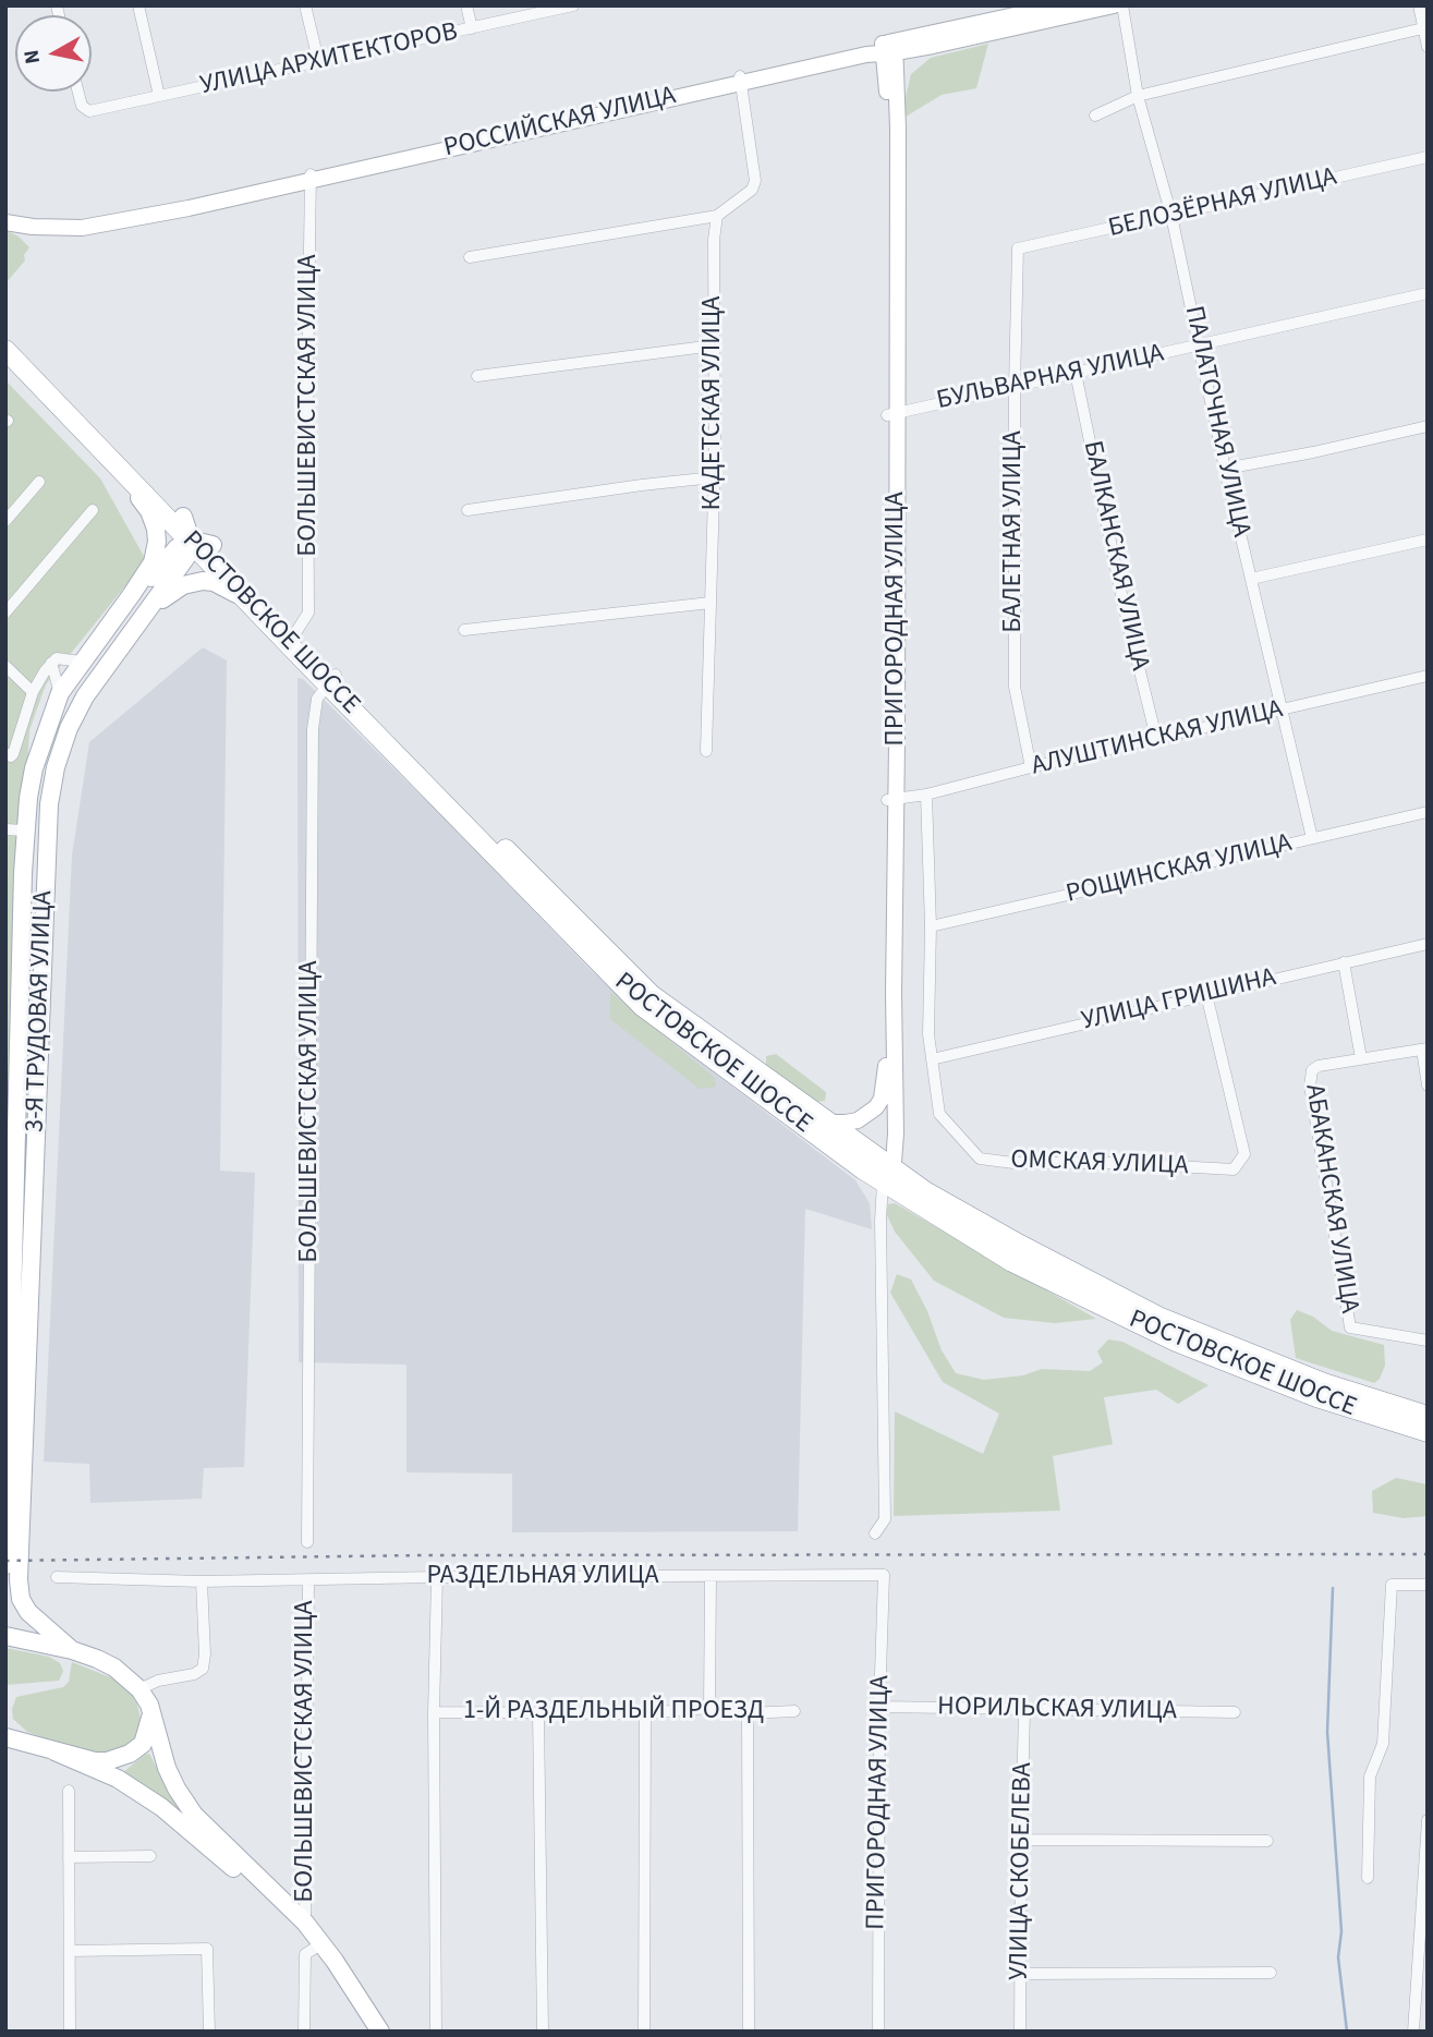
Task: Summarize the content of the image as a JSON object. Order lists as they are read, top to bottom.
{
  "streets": {
    "highway": ["РОСТОВСКОЕ ШОССЕ"],
    "main road": ["3-Я ТРУДОВАЯ УЛИЦА"],
    "street": [
      "УЛИЦА АРХИТЕКТОРОВ",
      "РОССИЙСКАЯ УЛИЦА",
      "БЕЛОЗЁРНАЯ УЛИЦА",
      "БУЛЬВАРНАЯ УЛИЦА",
      "КАДЕТСКАЯ УЛИЦА",
      "БОЛЬШЕВИСТСКАЯ УЛИЦА",
      "ПАЛАТОЧНАЯ УЛИЦА",
      "БАЛЕТНАЯ УЛИЦА",
      "БАЛКАНСКАЯ УЛИЦА",
      "ПРИГОРОДНАЯ УЛИЦА",
      "АЛУШТИНСКАЯ УЛИЦА",
      "РОЩИНСКАЯ УЛИЦА",
      "УЛИЦА ГРИШИНА",
      "ОМСКАЯ УЛИЦА",
      "АБАКАНСКАЯ УЛИЦА",
      "РАЗДЕЛЬНАЯ УЛИЦА",
      "НОРИЛЬСКАЯ УЛИЦА",
      "1-Й РАЗДЕЛЬНЫЙ ПРОЕЗД",
      "УЛИЦА СКОБЕЛЕВА"
    ]
  },
  "crossings": [
    ["РОССИЙСКАЯ УЛИЦА", "БОЛЬШЕВИСТСКАЯ УЛИЦА"],
    ["РОССИЙСКАЯ УЛИЦА", "ПРИГОРОДНАЯ УЛИЦА"],
    ["БЕЛОЗЁРНАЯ УЛИЦА", "ПАЛАТОЧНАЯ УЛИЦА"],
    ["БЕЛОЗЁРНАЯ УЛИЦА", "БАЛЕТНАЯ УЛИЦА"],
    ["БУЛЬВАРНАЯ УЛИЦА", "ПАЛАТОЧНАЯ УЛИЦА"],
    ["БУЛЬВАРНАЯ УЛИЦА", "БАЛЕТНАЯ УЛИЦА"],
    ["БУЛЬВАРНАЯ УЛИЦА", "БАЛКАНСКАЯ УЛИЦА"],
    ["БУЛЬВАРНАЯ УЛИЦА", "ПРИГОРОДНАЯ УЛИЦА"],
    ["БОЛЬШЕВИСТСКАЯ УЛИЦА", "РОСТОВСКОЕ ШОССЕ"],
    ["БОЛЬШЕВИСТСКАЯ УЛИЦА", "РАЗДЕЛЬНАЯ УЛИЦА"],
    ["ПАЛАТОЧНАЯ УЛИЦА", "АЛУШТИНСКАЯ УЛИЦА"],
    ["ПАЛАТОЧНАЯ УЛИЦА", "РОЩИНСКАЯ УЛИЦА"],
    ["БАЛЕТНАЯ УЛИЦА", "АЛУШТИНСКАЯ УЛИЦА"],
    ["БАЛКАНСКАЯ УЛИЦА", "АЛУШТИНСКАЯ УЛИЦА"],
    ["ПРИГОРОДНАЯ УЛИЦА", "РОСТОВСКОЕ ШОССЕ"],
    ["ПРИГОРОДНАЯ УЛИЦА", "АЛУШТИНСКАЯ УЛИЦА"],
    ["ПРИГОРОДНАЯ УЛИЦА", "РАЗДЕЛЬНАЯ УЛИЦА"],
    ["ПРИГОРОДНАЯ УЛИЦА", "НОРИЛЬСКАЯ УЛИЦА"],
    ["РОСТОВСКОЕ ШОССЕ", "3-Я ТРУДОВАЯ УЛИЦА"],
    ["УЛИЦА ГРИШИНА", "ОМСКАЯ УЛИЦА"],
    ["НОРИЛЬСКАЯ УЛИЦА", "УЛИЦА СКОБЕЛЕВА"]
  ],
  "north": "left"
}
